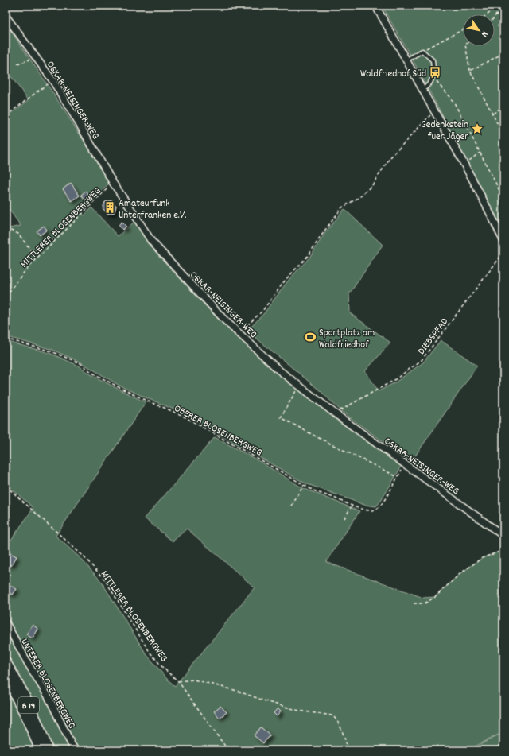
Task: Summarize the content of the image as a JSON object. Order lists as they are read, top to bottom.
{
  "streets": {
    "main road": ["B 19"],
    "street": ["OSKAR-NEISINGER-WEG", "UNTERER BLOSENBERGWEG"],
    "path": ["MITTLERER BLOSENBERGWEG", "DIEBSPFAD", "OBERER BLOSENBERGWEG"]
  },
  "crossings": [
    ["OSKAR-NEISINGER-WEG", "MITTLERER BLOSENBERGWEG"],
    ["OSKAR-NEISINGER-WEG", "DIEBSPFAD"],
    ["OSKAR-NEISINGER-WEG", "OBERER BLOSENBERGWEG"]
  ],
  "places": {
    "bus stop": ["Waldfriedhof Süd"],
    "place": ["Gedenkstein fuer Jäger"],
    "building": ["Amateurfunk Unterfranken e.V."],
    "sports": ["Sportplatz am Waldfriedhof"]
  },
  "north": "bottom right"
}
